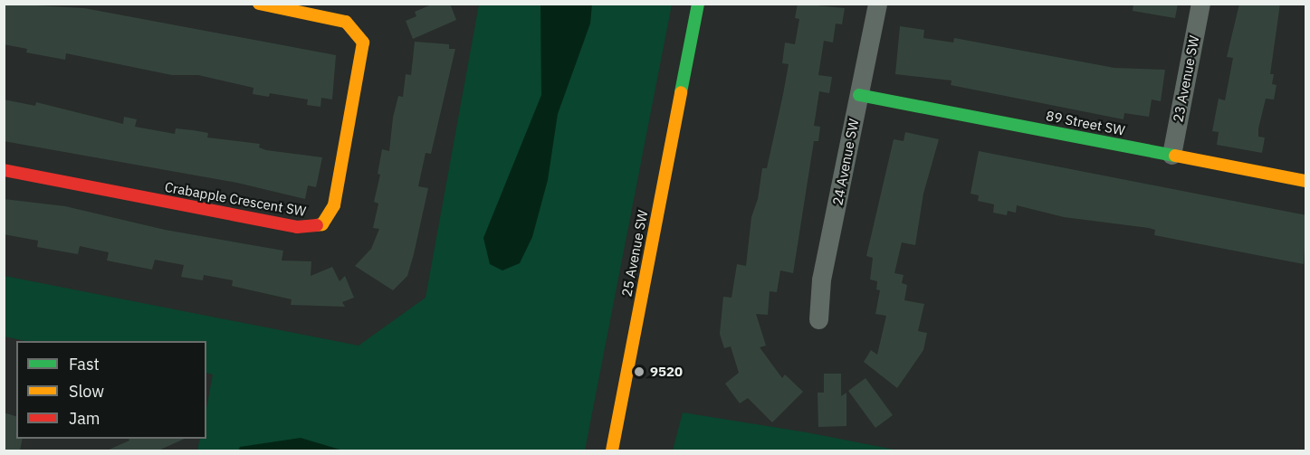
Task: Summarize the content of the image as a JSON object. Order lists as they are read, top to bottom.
{
  "streets": {
    "street": [
      "23 Avenue SW",
      "89 Street SW",
      "24 Avenue SW",
      "Crabapple Crescent SW",
      "25 Avenue SW"
    ]
  },
  "crossings": [
    ["23 Avenue SW", "89 Street SW"],
    ["89 Street SW", "24 Avenue SW"]
  ],
  "places": ["9520"],
  "legend": ["Fast", "Slow", "Jam"]
}
